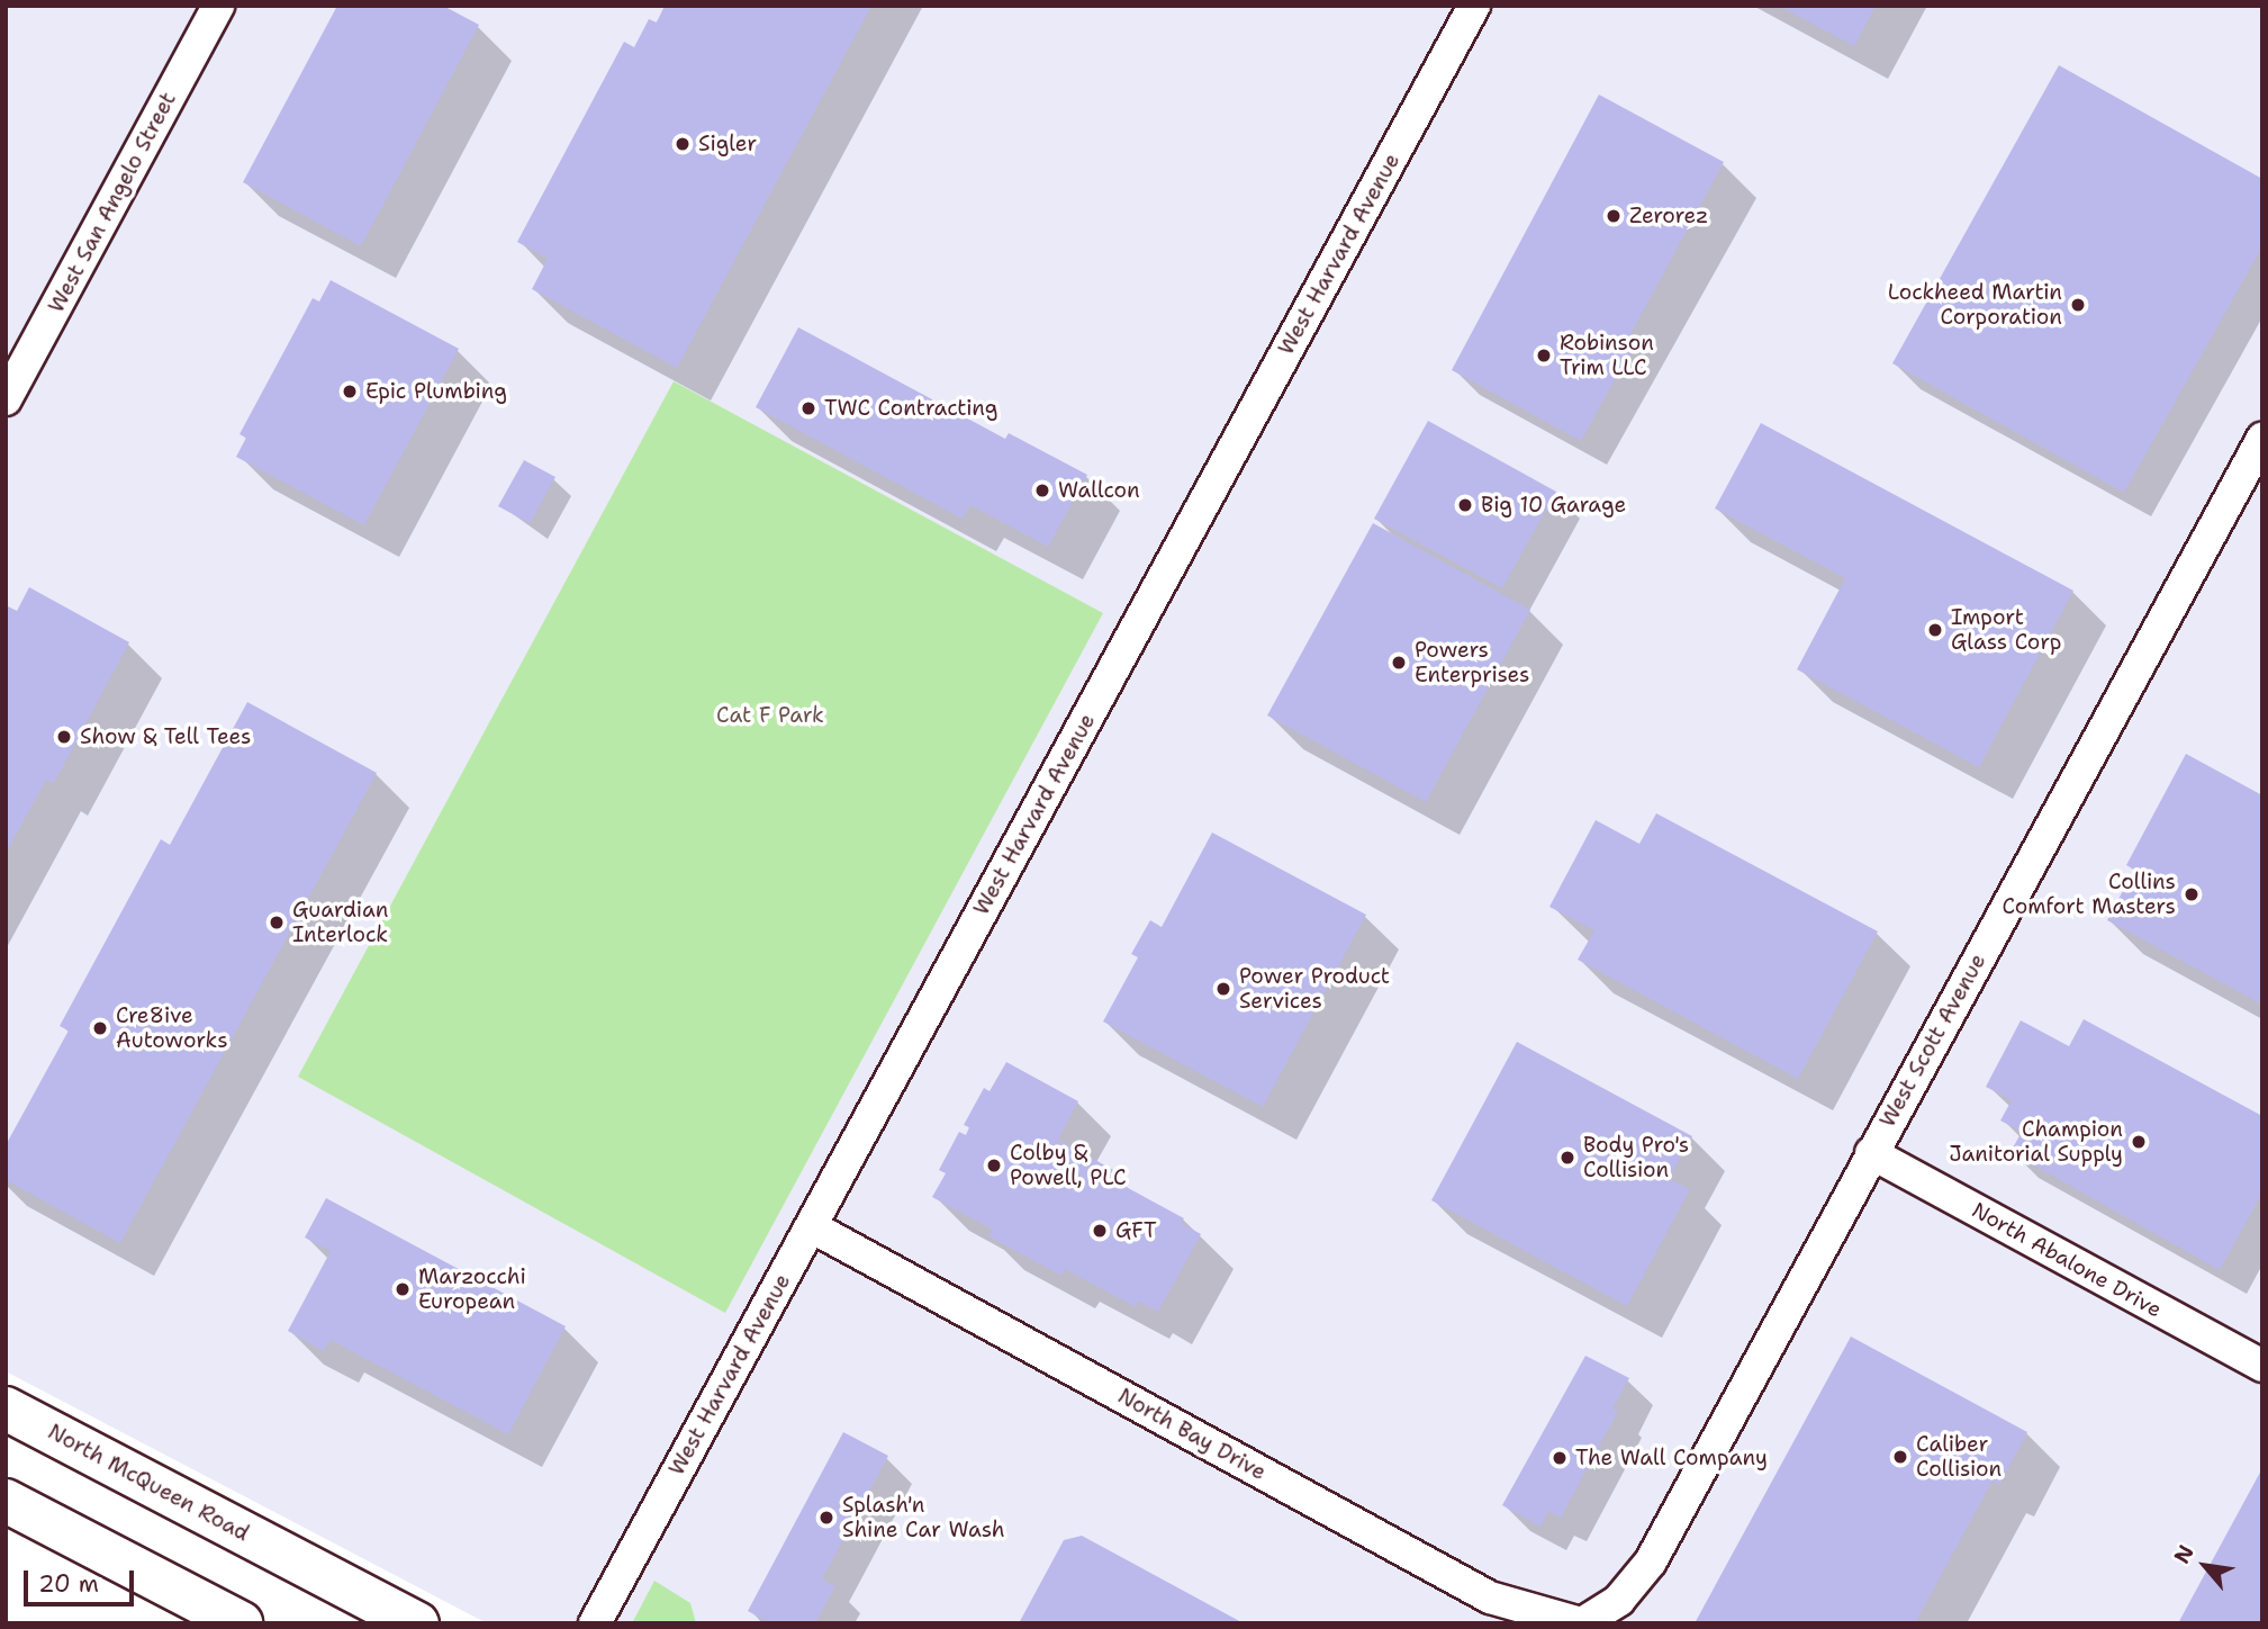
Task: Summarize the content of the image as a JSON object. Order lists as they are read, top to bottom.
{
  "streets": {
    "main road": ["North McQueen Road"],
    "street": [
      "West San Angelo Street",
      "West Harvard Avenue",
      "West Scott Avenue",
      "North Abalone Drive",
      "North Bay Drive"
    ]
  },
  "crossings": [
    ["West Harvard Avenue", "North Bay Drive"],
    ["West Scott Avenue", "North Abalone Drive"],
    ["West Scott Avenue", "North Bay Drive"]
  ],
  "parks": ["Cat F Park"],
  "places": [
    "Sigler",
    "Zerorez",
    "Lockheed Martin Corporation",
    "Robinson Trim LLC",
    "Epic Plumbing",
    "TWC Contracting",
    "Wallcon",
    "Big 10 Garage",
    "Import Glass Corp",
    "Powers Enterprises",
    "Show & Tell Tees",
    "Collins Comfort Masters",
    "Guardian Interlock",
    "Power Product Services",
    "Cre8ive Autoworks",
    "Champion Janitorial Supply",
    "Body Pro's Collision",
    "Colby & Powell, PLC",
    "GFT",
    "Marzocchi European",
    "Caliber Collision",
    "The Wall Company",
    "Splash'n Shine Car Wash"
  ],
  "scale_bar": "20 m",
  "north": "top left"
}
